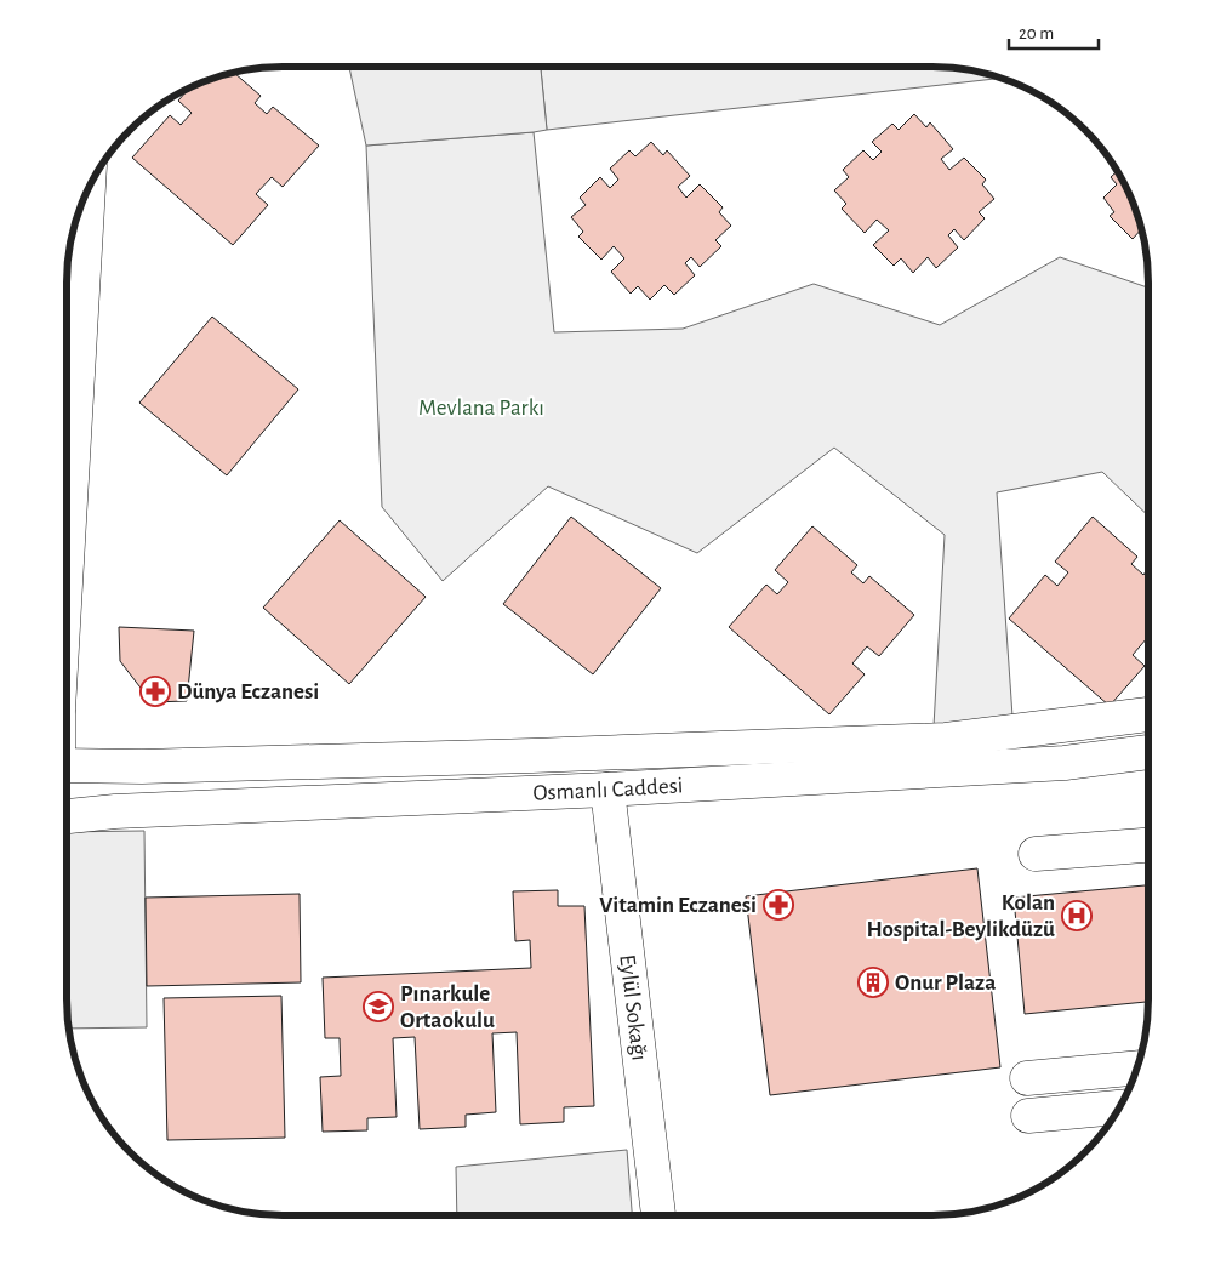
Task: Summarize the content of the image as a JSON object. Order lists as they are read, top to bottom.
{
  "streets": {
    "main road": ["Osmanlı Caddesi", "Eylül Sokağı"]
  },
  "crossings": [
    ["Osmanlı Caddesi", "Eylül Sokağı"]
  ],
  "parks": ["Mevlana Parkı"],
  "places": {
    "pharmacy": ["Dünya Eczanesi", "Vitamin Eczanesi"],
    "hospital": ["Kolan Hospital-Beylikdüzü"],
    "building": ["Onur Plaza"],
    "school or university": ["Pınarkule Ortaokulu"]
  },
  "scale_bar": "20 m"
}
